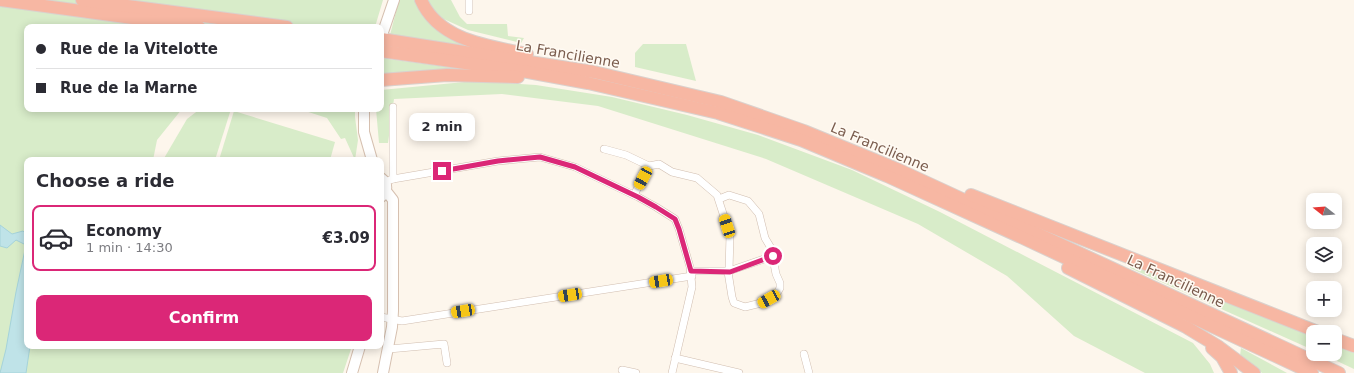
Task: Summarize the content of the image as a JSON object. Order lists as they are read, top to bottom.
{
  "streets": {
    "highway": ["La Francilienne"]
  },
  "north": "left",
  "page": {
    "banner": ["Rue de la Vitelotte", "Rue de la Marne"],
    "bubble": "2 min",
    "heading": "Choose a ride",
    "map_buttons": ["+", "−"],
    "list": [
      {
        "name": "Economy",
        "note": "1 min · 14:30",
        "value": "€3.09"
      }
    ],
    "buttons": "Confirm"
  }
}
